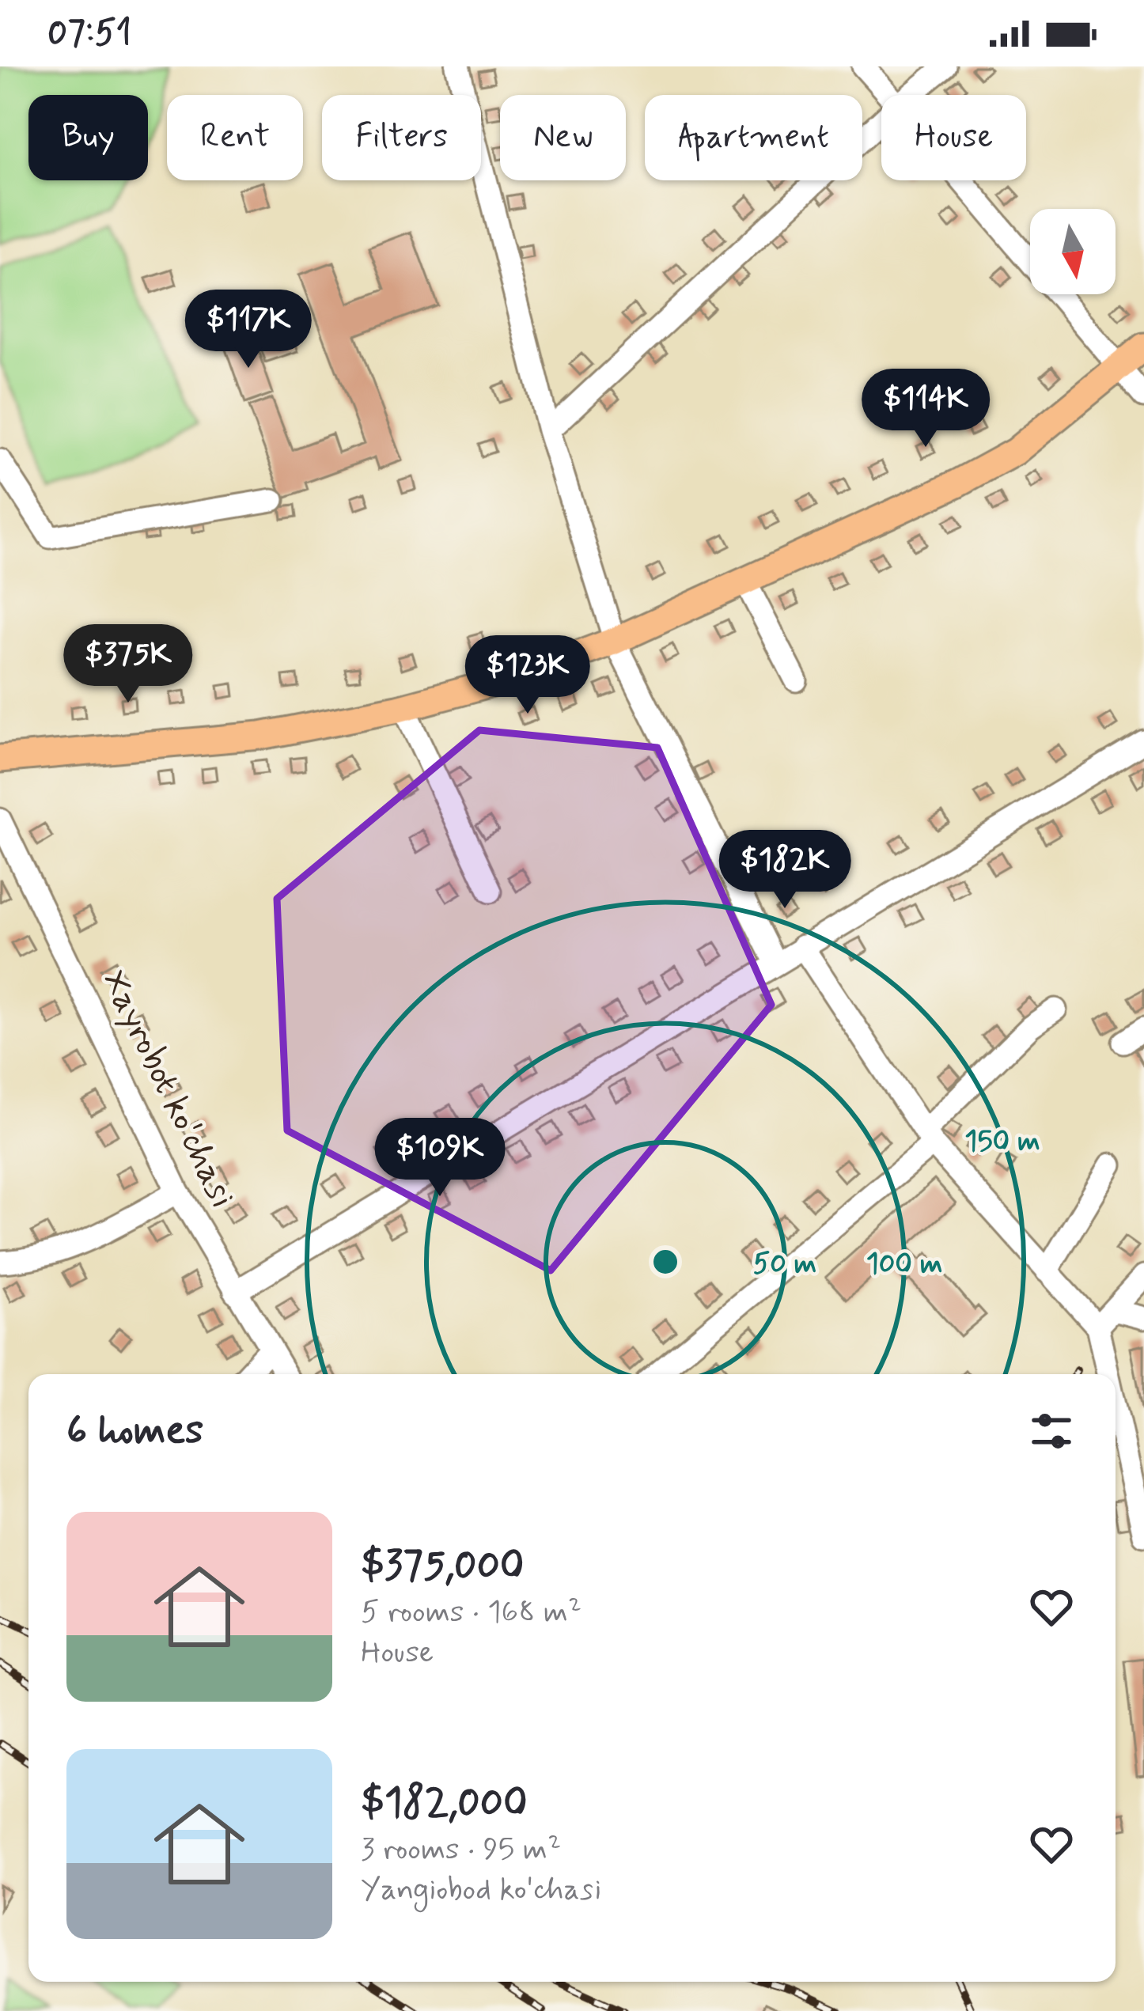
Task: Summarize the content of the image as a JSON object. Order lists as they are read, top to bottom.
{
  "streets": {
    "street": ["Xayrobot ko'chasi"]
  },
  "north": "bottom",
  "page": {
    "status": "07:51",
    "chip": [
      "Buy",
      "Rent",
      "Filters",
      "New",
      "Apartment",
      "House"
    ],
    "price": [
      "$117K",
      "$114K",
      "$375K",
      "$123K",
      "$182K",
      "$109K"
    ],
    "heading": "6 homes",
    "list": [
      {
        "name": "$375,000",
        "note": "5 rooms · 168 m² · House"
      },
      {
        "name": "$182,000",
        "note": "3 rooms · 95 m² · Yangiobod ko'chasi"
      }
    ]
  },
  "rings": ["150 m", "50 m", "100 m"]
}
